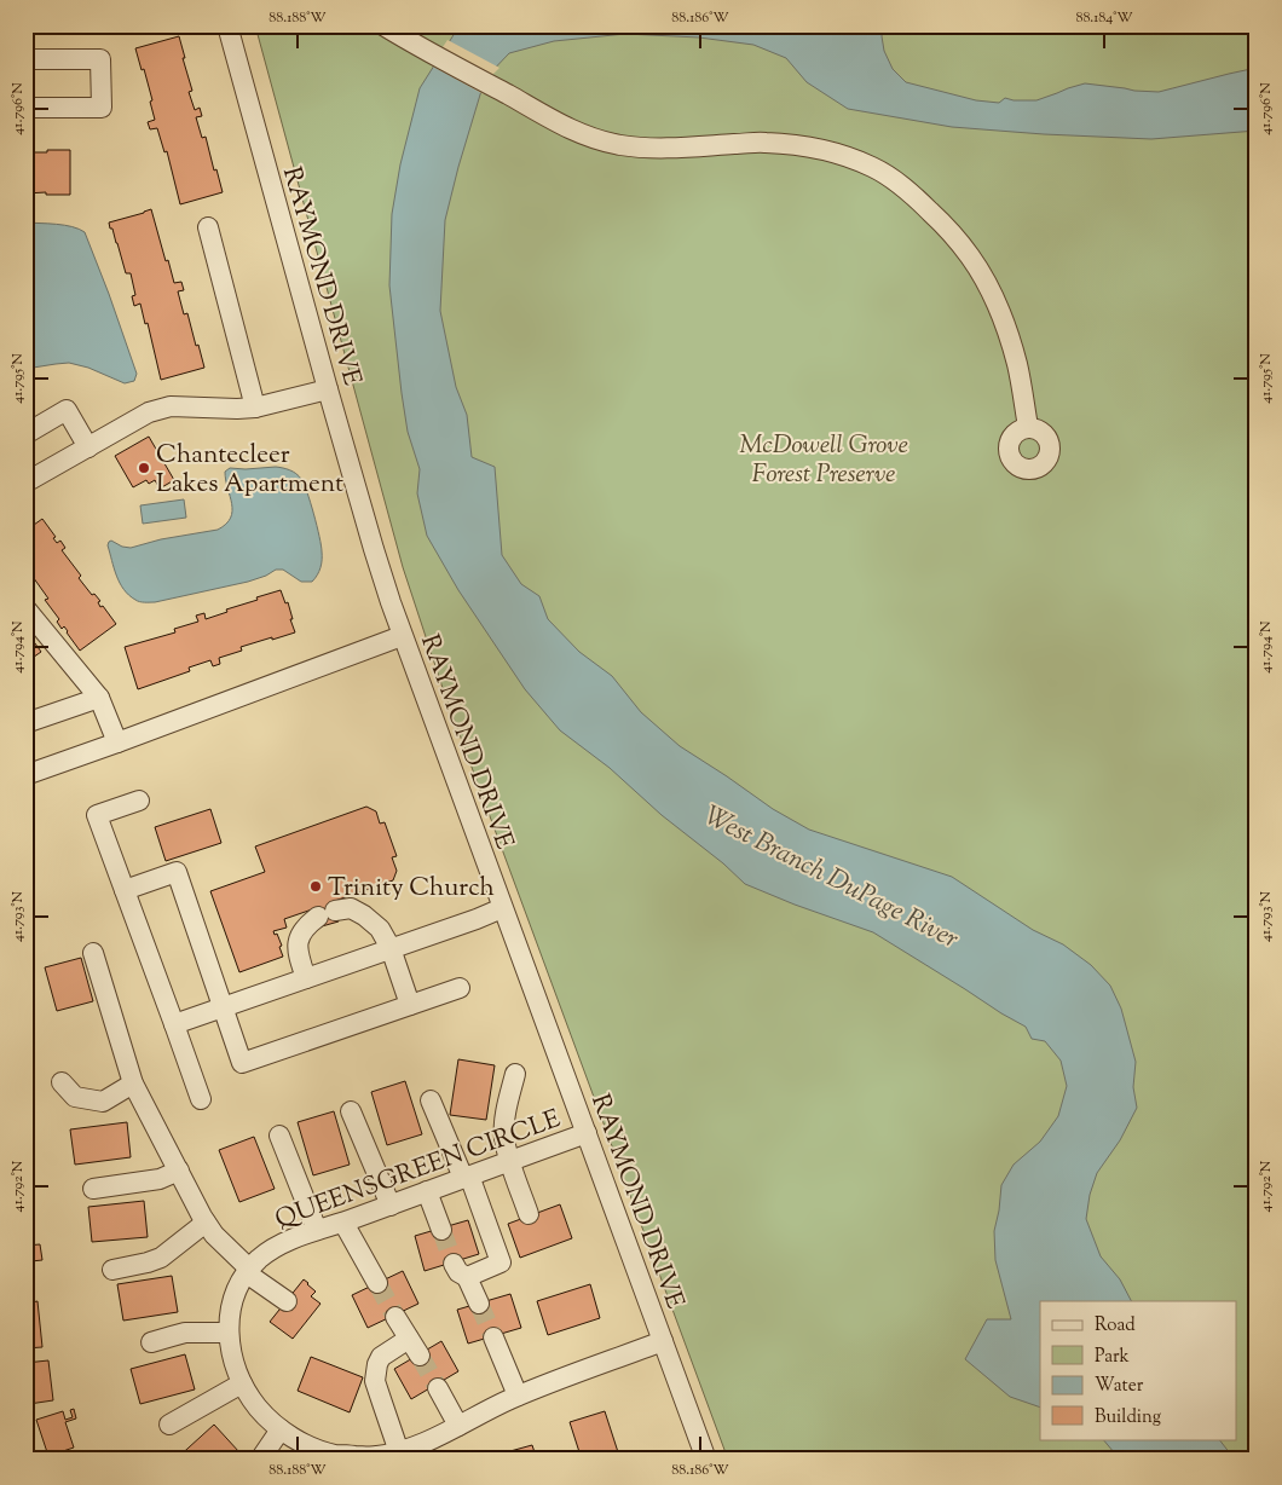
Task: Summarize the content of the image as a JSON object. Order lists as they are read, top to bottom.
{
  "streets": {
    "street": ["RAYMOND DRIVE", "QUEENSGREEN CIRCLE"]
  },
  "crossings": [
    ["RAYMOND DRIVE", "QUEENSGREEN CIRCLE"]
  ],
  "water": ["West Branch DuPage River"],
  "parks": ["McDowell Grove Forest Preserve"],
  "places": ["Chantecleer Lakes Apartment", "Trinity Church"],
  "legend": [
    "Road",
    "Park",
    "Water",
    "Building"
  ],
  "coordinates": [
    "88.188°W",
    "88.186°W",
    "88.184°W",
    "41.796°N",
    "41.795°N",
    "41.794°N",
    "41.793°N",
    "41.792°N"
  ]
}
